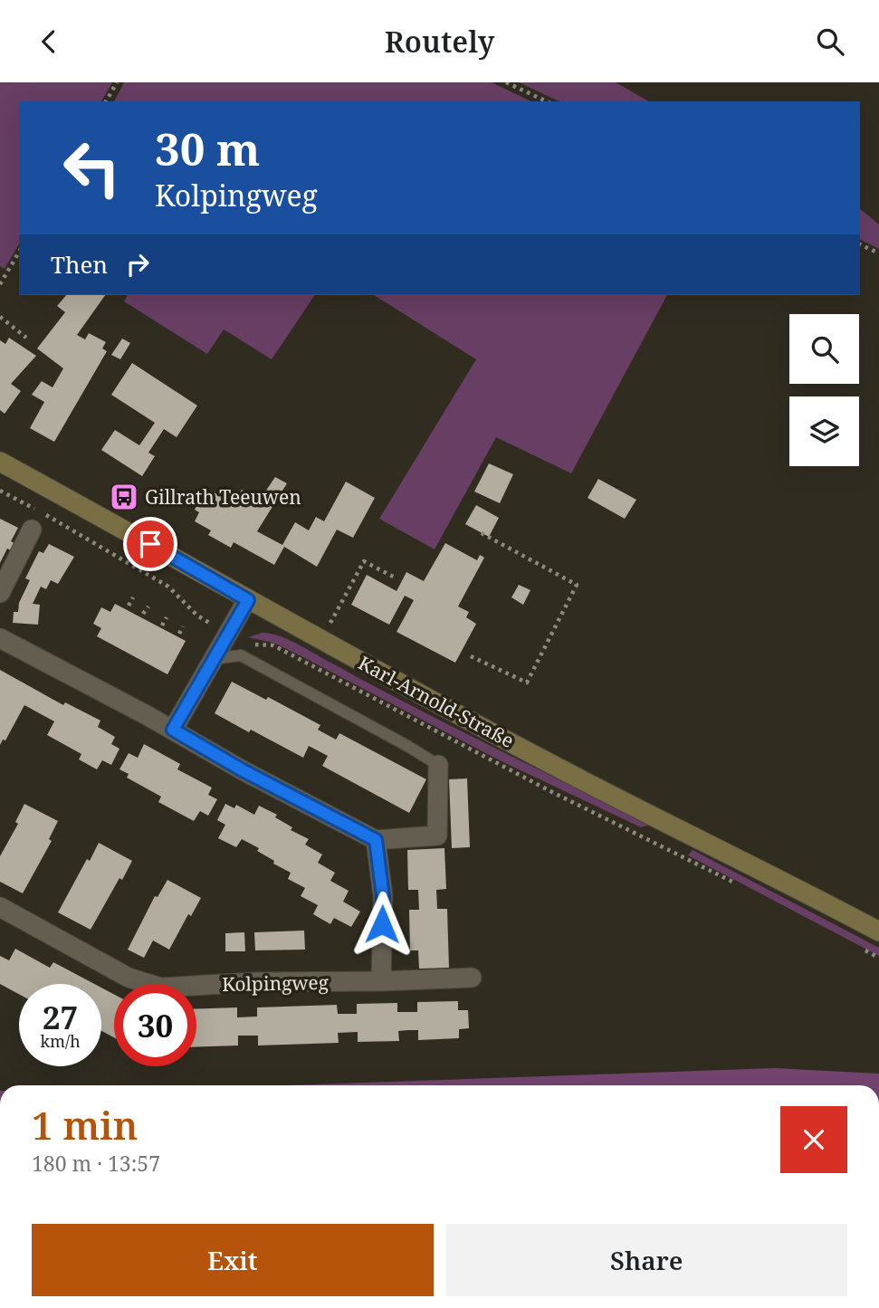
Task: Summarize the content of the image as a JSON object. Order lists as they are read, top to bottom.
{
  "streets": {
    "main road": ["Karl-Arnold-Straße"],
    "street": ["Kolpingweg"]
  },
  "places": {
    "bus stop": ["Gillrath Teeuwen"]
  },
  "page": {
    "header": "Routely",
    "turn": ["30 m", "Kolpingweg"],
    "then": "Then",
    "speed": "27 km/h",
    "limit": "30",
    "heading": ["1 min", "180 m · 13:57"],
    "buttons": ["Exit", "Share"]
  }
}
